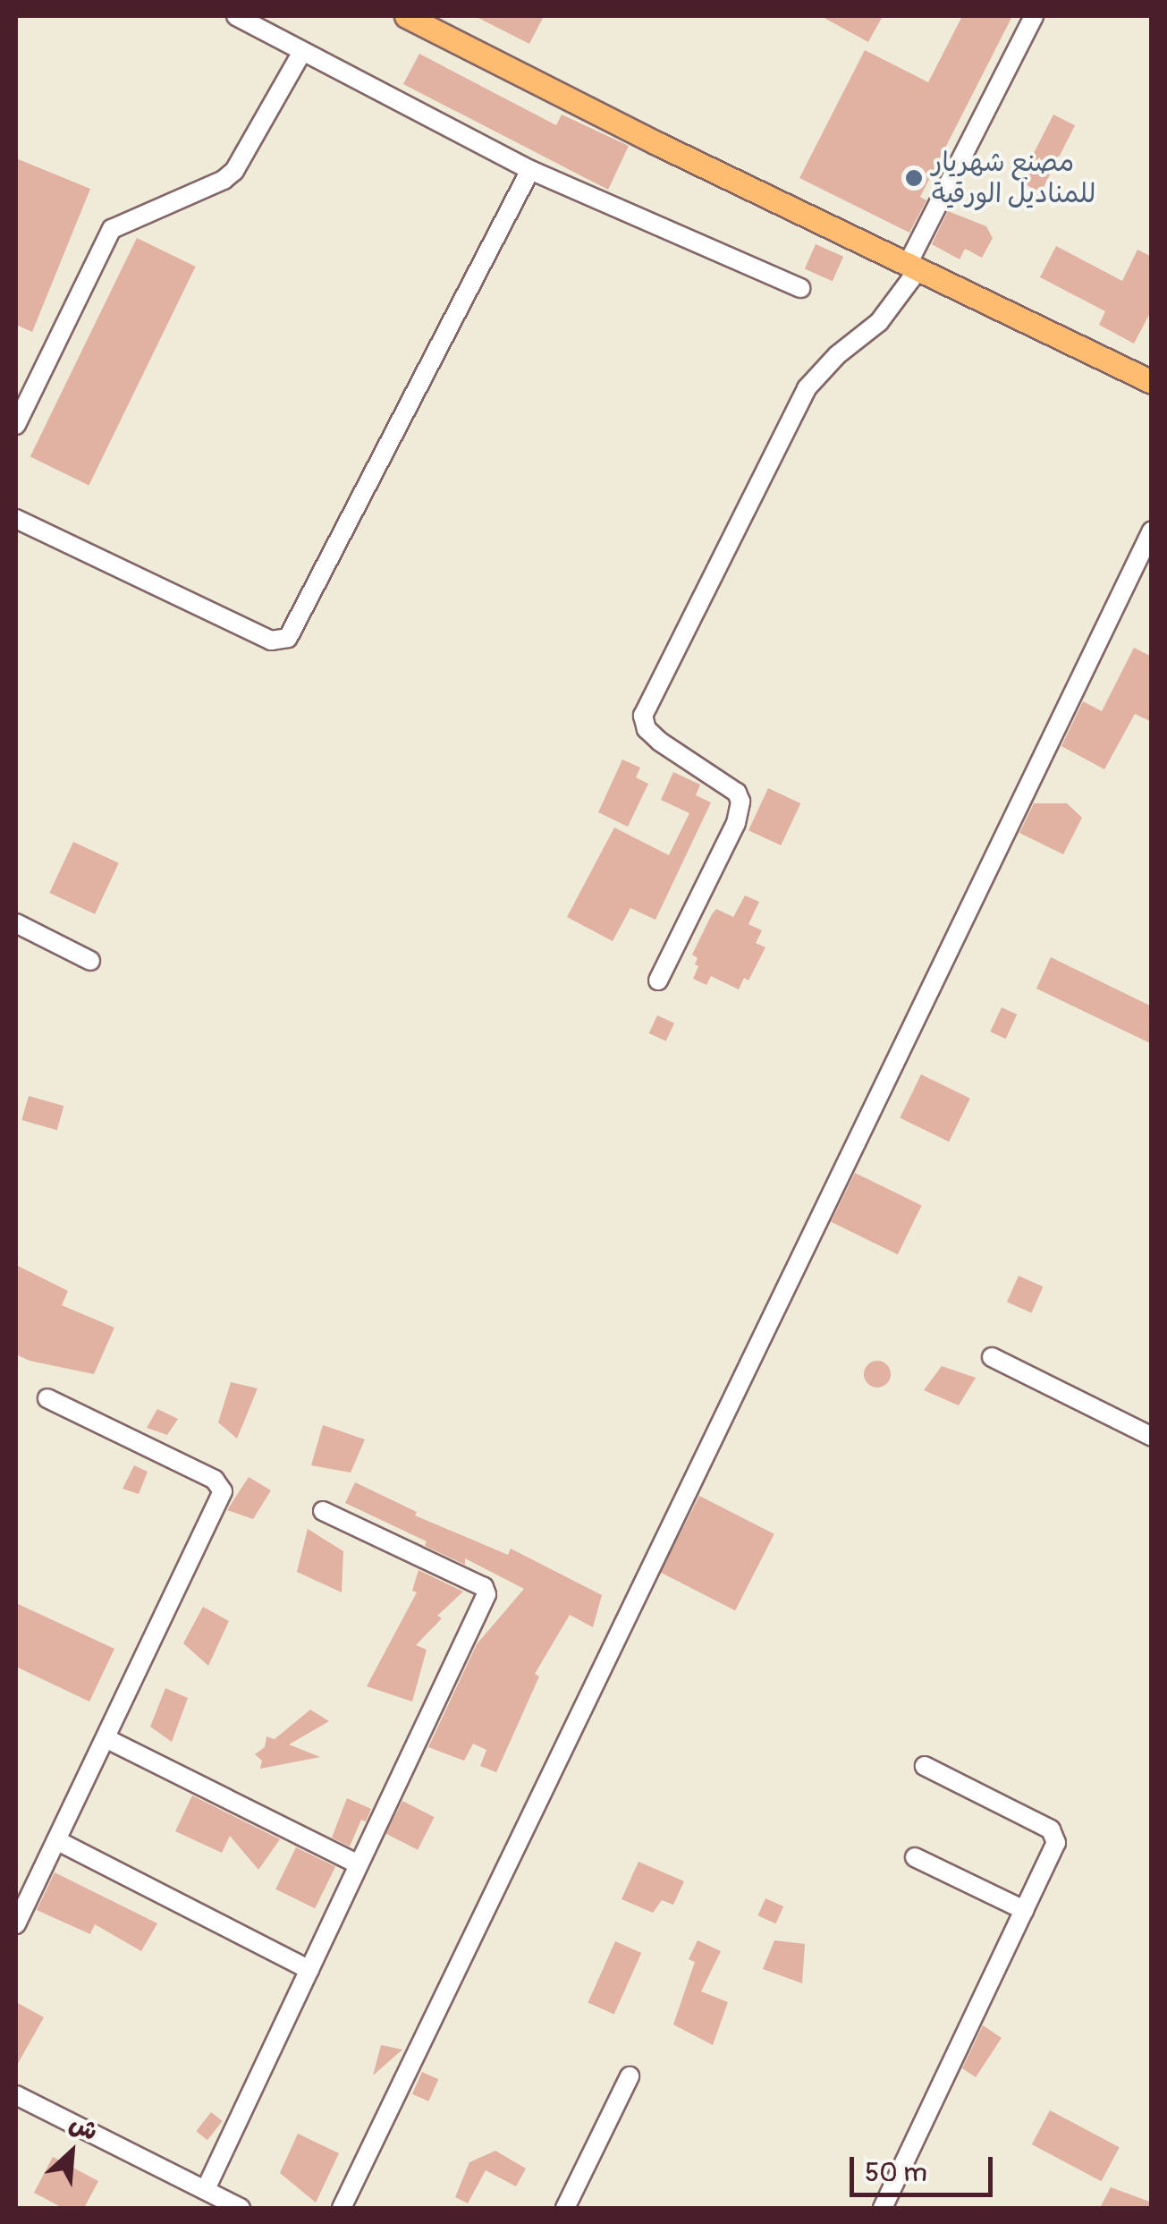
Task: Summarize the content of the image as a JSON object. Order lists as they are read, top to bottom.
{
  "places": ["مصنع شهريار للمناديل الورقية"],
  "scale_bar": "50 m",
  "north": "top right"
}
